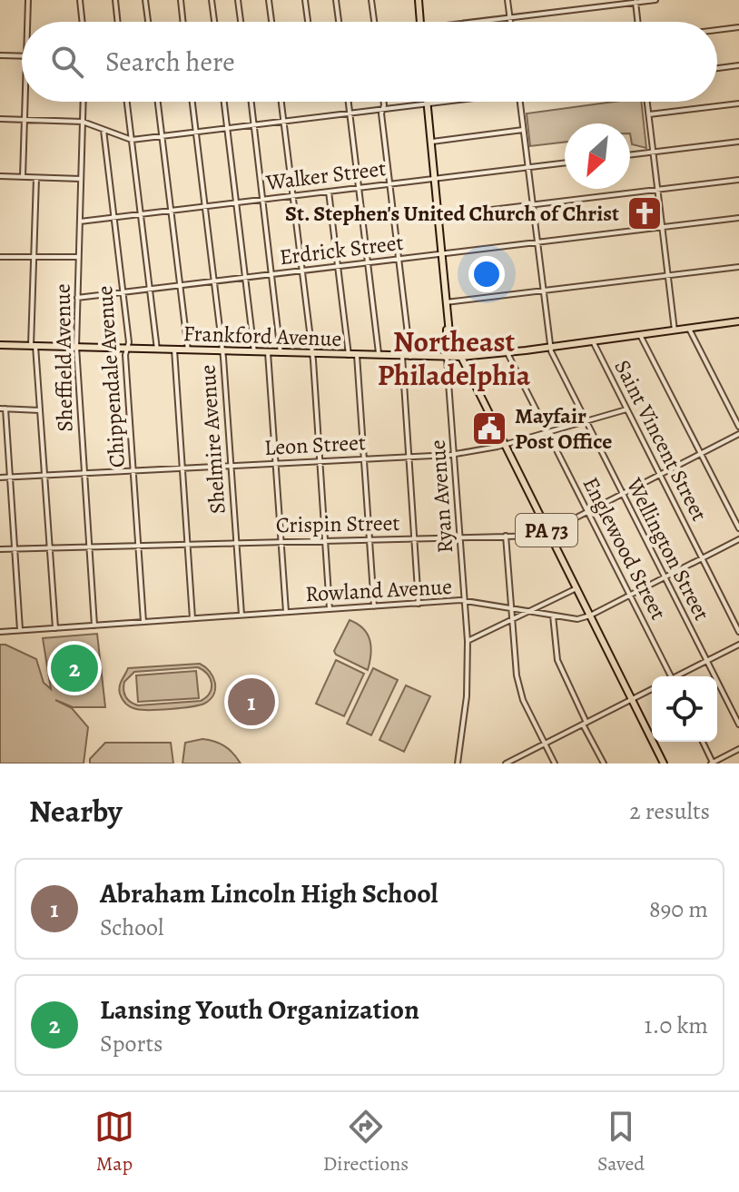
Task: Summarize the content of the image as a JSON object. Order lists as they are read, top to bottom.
{
  "streets": {
    "main road": ["Frankford Avenue", "PA 73"],
    "street": [
      "Walker Street",
      "Erdrick Street",
      "Sheffield Avenue",
      "Chippendale Avenue",
      "Shelmire Avenue",
      "Saint Vincent Street",
      "Leon Street",
      "Ryan Avenue",
      "Crispin Street",
      "Englewood Street",
      "Wellington Street",
      "Rowland Avenue"
    ]
  },
  "crossings": [
    ["Walker Street", "Sheffield Avenue"],
    ["Walker Street", "Chippendale Avenue"],
    ["Walker Street", "Shelmire Avenue"],
    ["Walker Street", "PA 73"],
    ["Walker Street", "Wellington Street"],
    ["Erdrick Street", "Sheffield Avenue"],
    ["Erdrick Street", "Chippendale Avenue"],
    ["Erdrick Street", "Shelmire Avenue"],
    ["Erdrick Street", "PA 73"],
    ["Erdrick Street", "Wellington Street"],
    ["Frankford Avenue", "Sheffield Avenue"],
    ["Frankford Avenue", "Chippendale Avenue"],
    ["Frankford Avenue", "Shelmire Avenue"],
    ["Frankford Avenue", "Saint Vincent Street"],
    ["Frankford Avenue", "Ryan Avenue"],
    ["Frankford Avenue", "PA 73"],
    ["Frankford Avenue", "Englewood Street"],
    ["Frankford Avenue", "Wellington Street"],
    ["Sheffield Avenue", "Leon Street"],
    ["Sheffield Avenue", "Crispin Street"],
    ["Sheffield Avenue", "Rowland Avenue"],
    ["Chippendale Avenue", "Leon Street"],
    ["Chippendale Avenue", "Crispin Street"],
    ["Chippendale Avenue", "Rowland Avenue"],
    ["Shelmire Avenue", "Leon Street"],
    ["Shelmire Avenue", "Crispin Street"],
    ["Shelmire Avenue", "Rowland Avenue"],
    ["Saint Vincent Street", "Leon Street"],
    ["Saint Vincent Street", "Crispin Street"],
    ["Saint Vincent Street", "Rowland Avenue"],
    ["Leon Street", "Ryan Avenue"],
    ["Leon Street", "PA 73"],
    ["Leon Street", "Englewood Street"],
    ["Leon Street", "Wellington Street"],
    ["Ryan Avenue", "Crispin Street"],
    ["Ryan Avenue", "Rowland Avenue"],
    ["Crispin Street", "PA 73"],
    ["Crispin Street", "Englewood Street"],
    ["Crispin Street", "Wellington Street"],
    ["PA 73", "Rowland Avenue"],
    ["Englewood Street", "Rowland Avenue"],
    ["Wellington Street", "Rowland Avenue"]
  ],
  "districts": ["Northeast Philadelphia"],
  "places": {
    "church": ["St. Stephen's United Church of Christ"],
    "public building": ["Mayfair Post Office"]
  },
  "north": "bottom left",
  "page": {
    "search": "Search here",
    "pins": ["2", "1"],
    "heading": ["Nearby", "2 results"],
    "list": [
      {
        "mark": "1",
        "name": "Abraham Lincoln High School",
        "note": "School",
        "value": "890 m"
      },
      {
        "mark": "2",
        "name": "Lansing Youth Organization",
        "note": "Sports",
        "value": "1.0 km"
      }
    ],
    "nav": ["Map", "Directions", "Saved"]
  }
}
